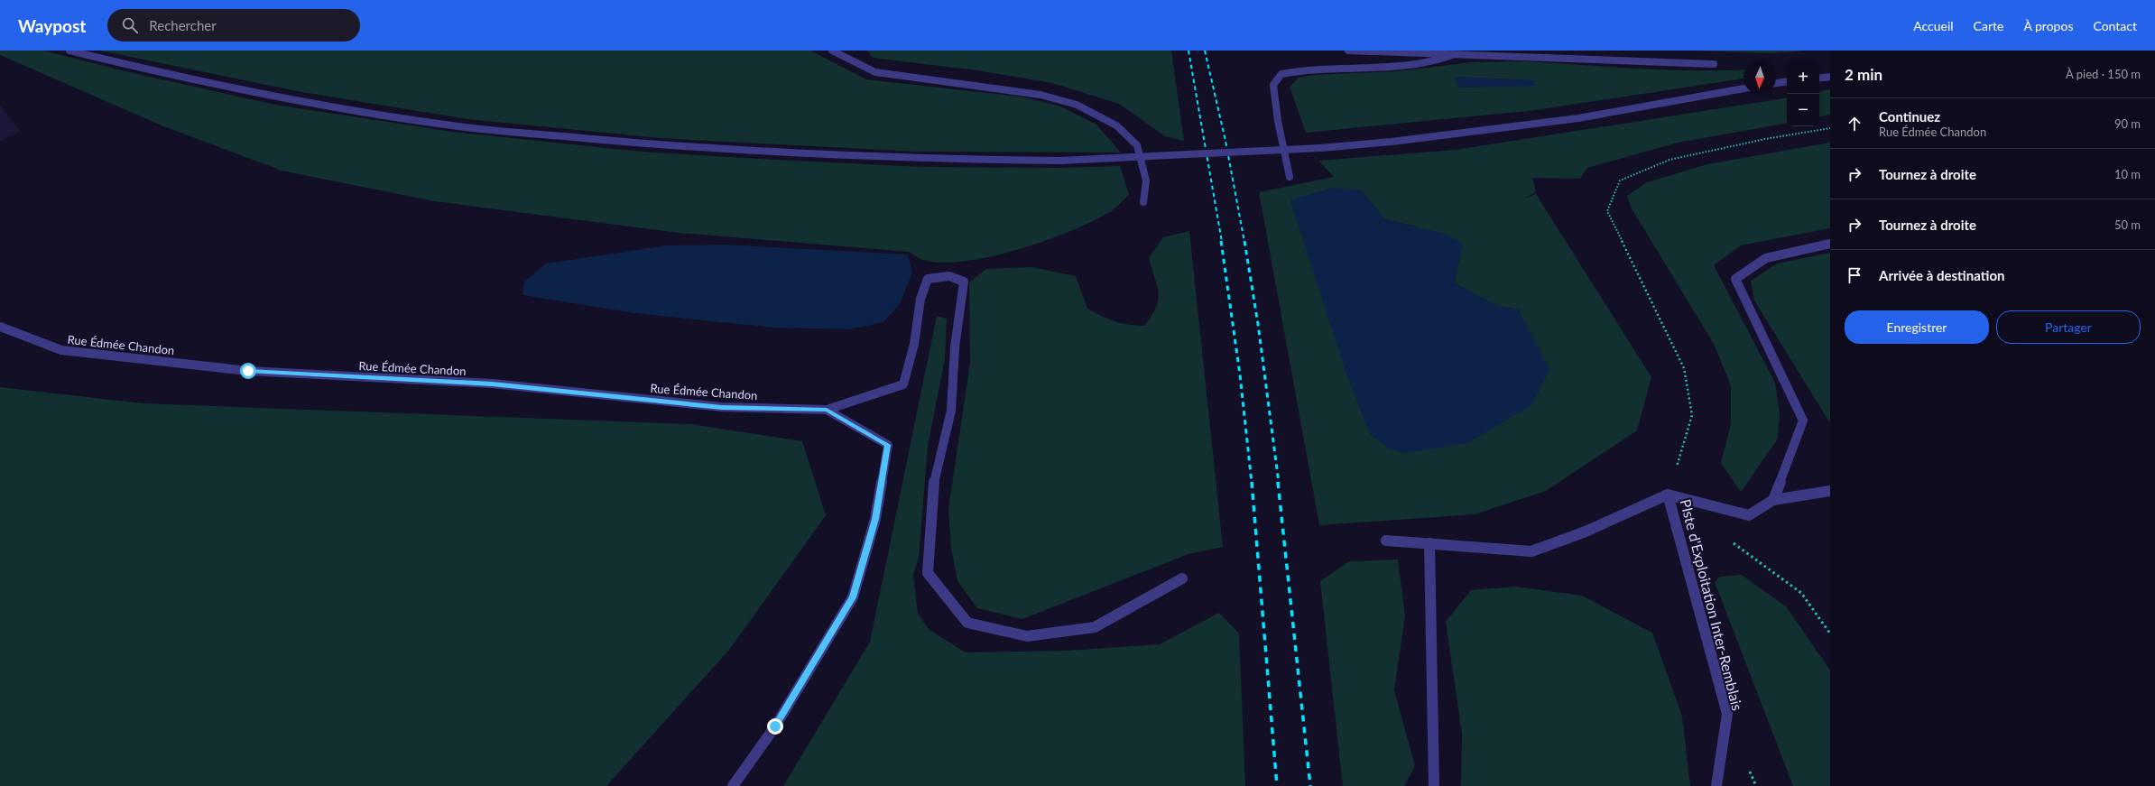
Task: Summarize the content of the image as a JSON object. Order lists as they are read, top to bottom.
{
  "streets": {
    "street": ["Rue Édmée Chandon", "PIste d'Exploitation Inter-Remblais"]
  },
  "north": "bottom",
  "page": {
    "header": "Waypost",
    "search": "Rechercher",
    "nav": [
      "Accueil",
      "Carte",
      "À propos",
      "Contact"
    ],
    "heading": ["2 min", "À pied · 150 m"],
    "map_buttons": ["+", "−"],
    "list": [
      ["Continuez", "Rue Édmée Chandon", "90 m"],
      ["Tournez à droite", "10 m"],
      ["Tournez à droite", "50 m"],
      "Arrivée à destination"
    ],
    "buttons": ["Enregistrer", "Partager"]
  }
}
